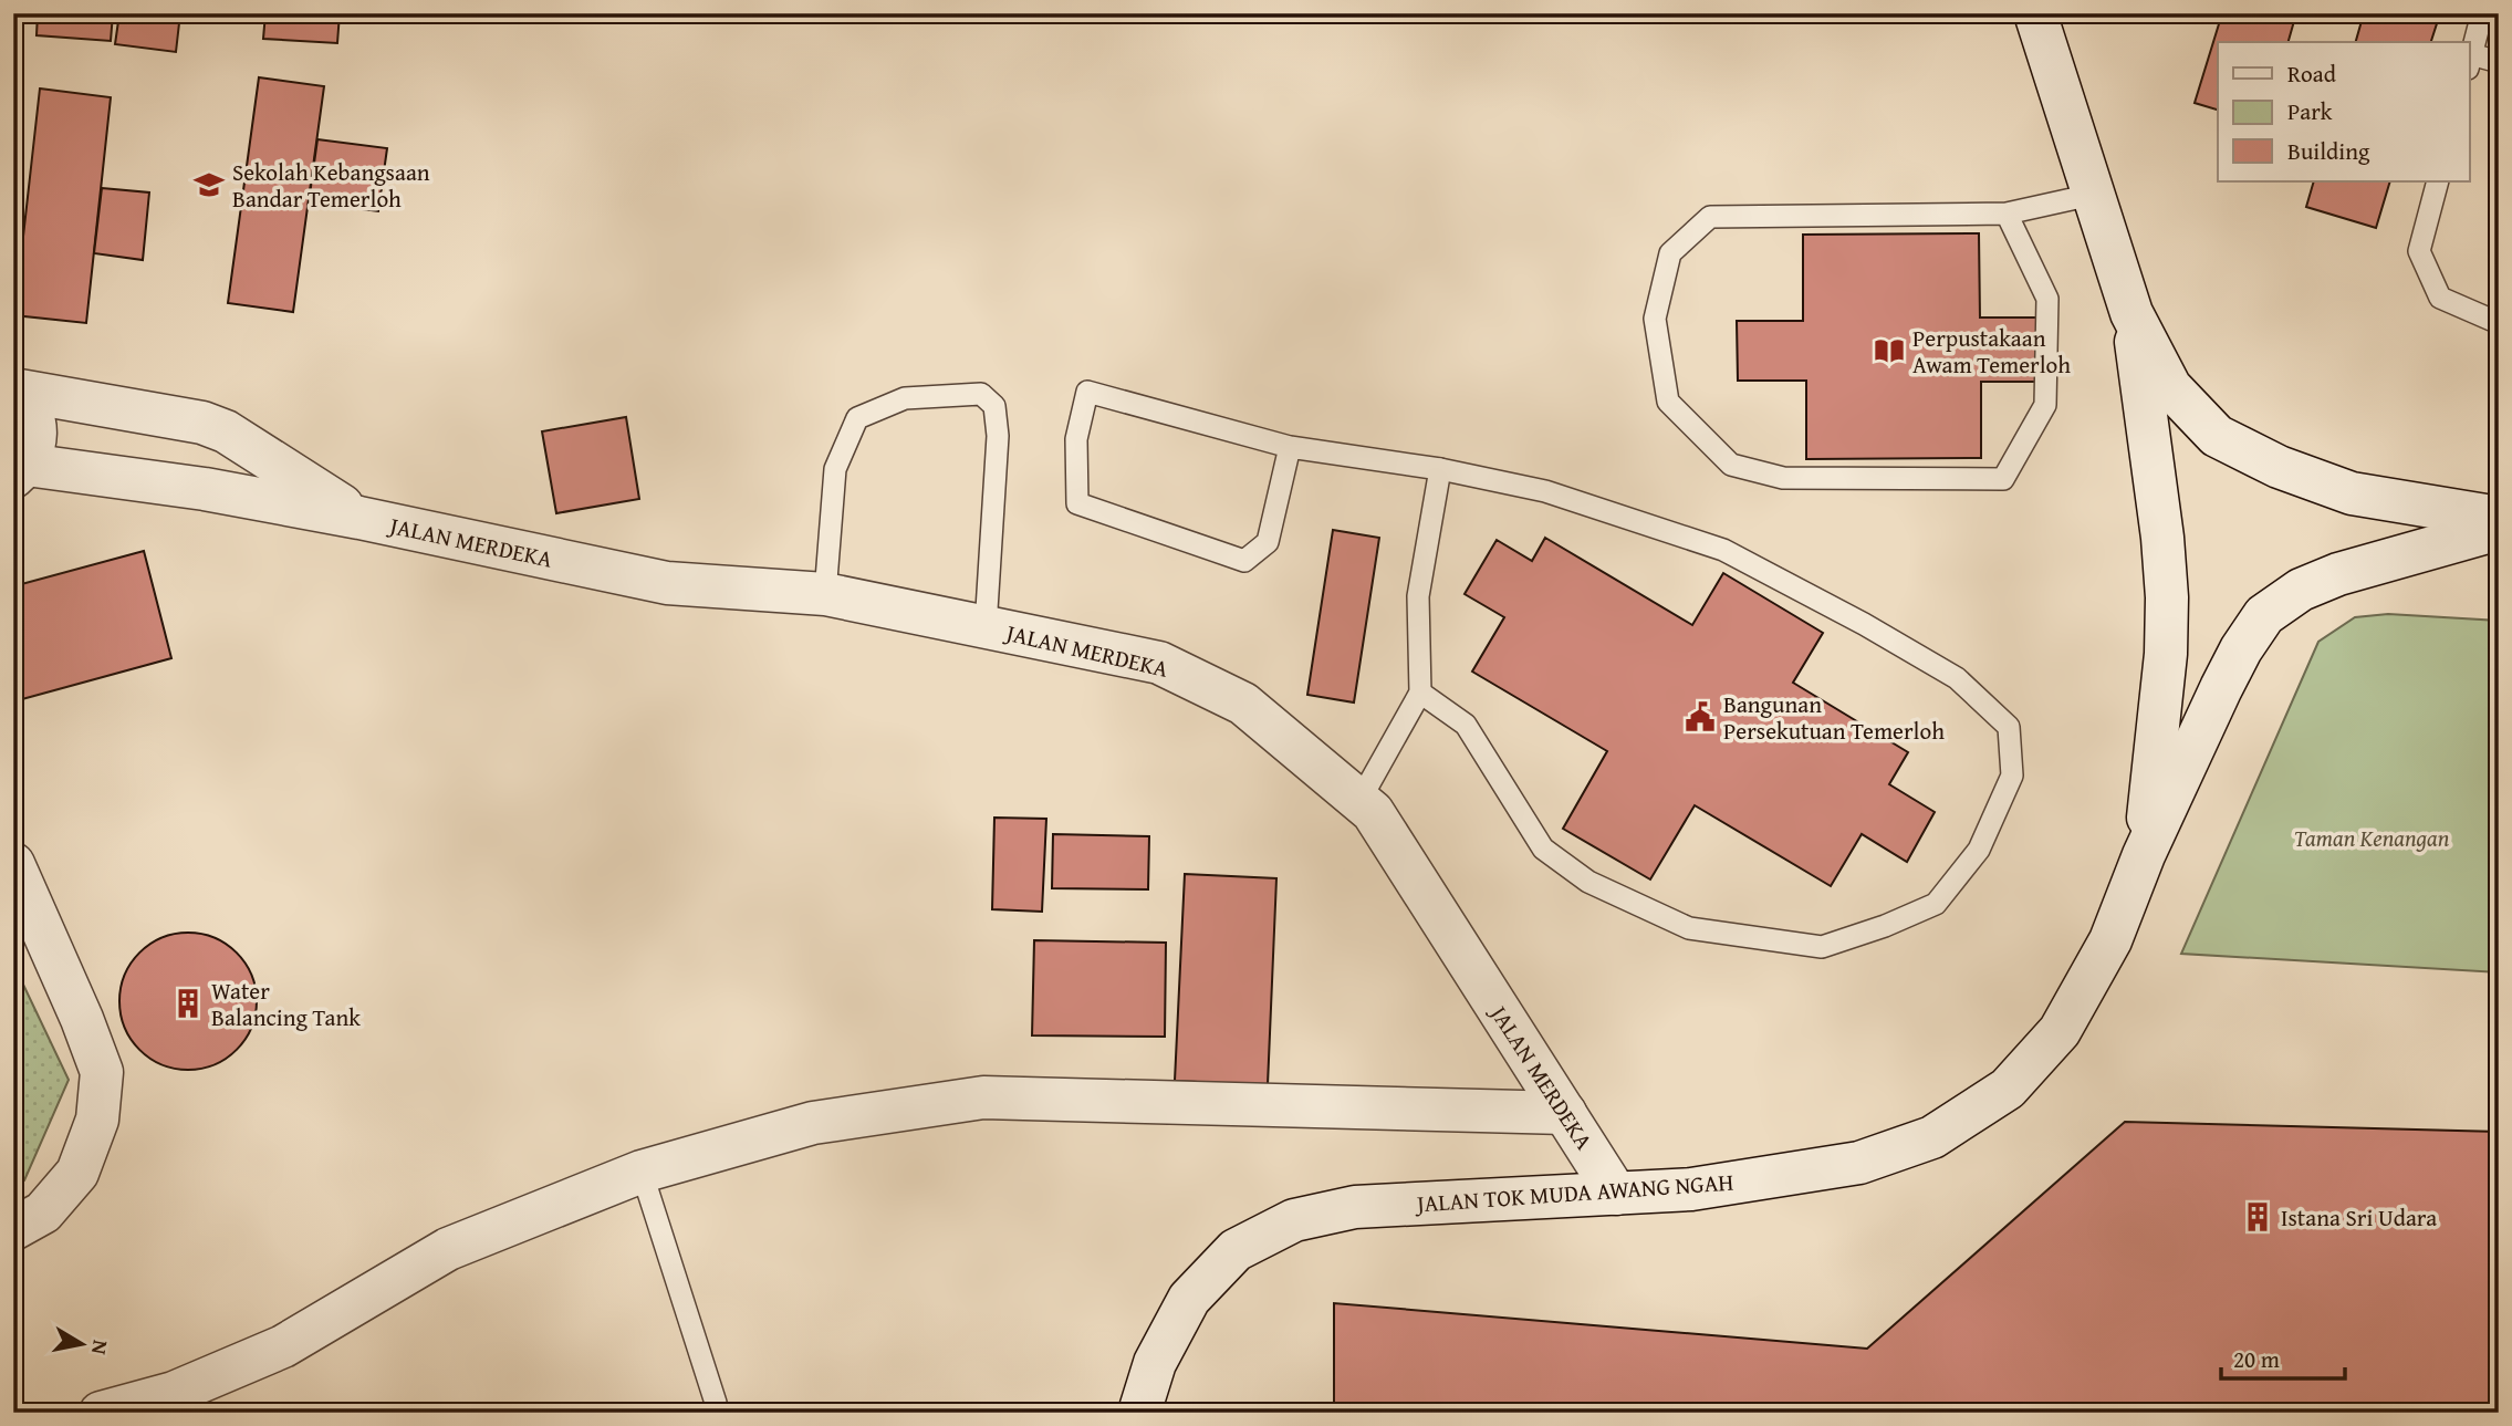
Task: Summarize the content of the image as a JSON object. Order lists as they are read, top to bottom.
{
  "streets": {
    "street": ["JALAN MERDEKA", "JALAN TOK MUDA AWANG NGAH"]
  },
  "crossings": [
    ["JALAN MERDEKA", "JALAN TOK MUDA AWANG NGAH"]
  ],
  "parks": ["Taman Kenangan"],
  "places": {
    "school or university": ["Sekolah Kebangsaan Bandar Temerloh"],
    "library": ["Perpustakaan Awam Temerloh"],
    "public building": ["Bangunan Persekutuan Temerloh"],
    "building": ["Water Balancing Tank", "Istana Sri Udara"]
  },
  "legend": ["Road", "Park", "Building"],
  "scale_bar": "20 m",
  "north": "right"
}
